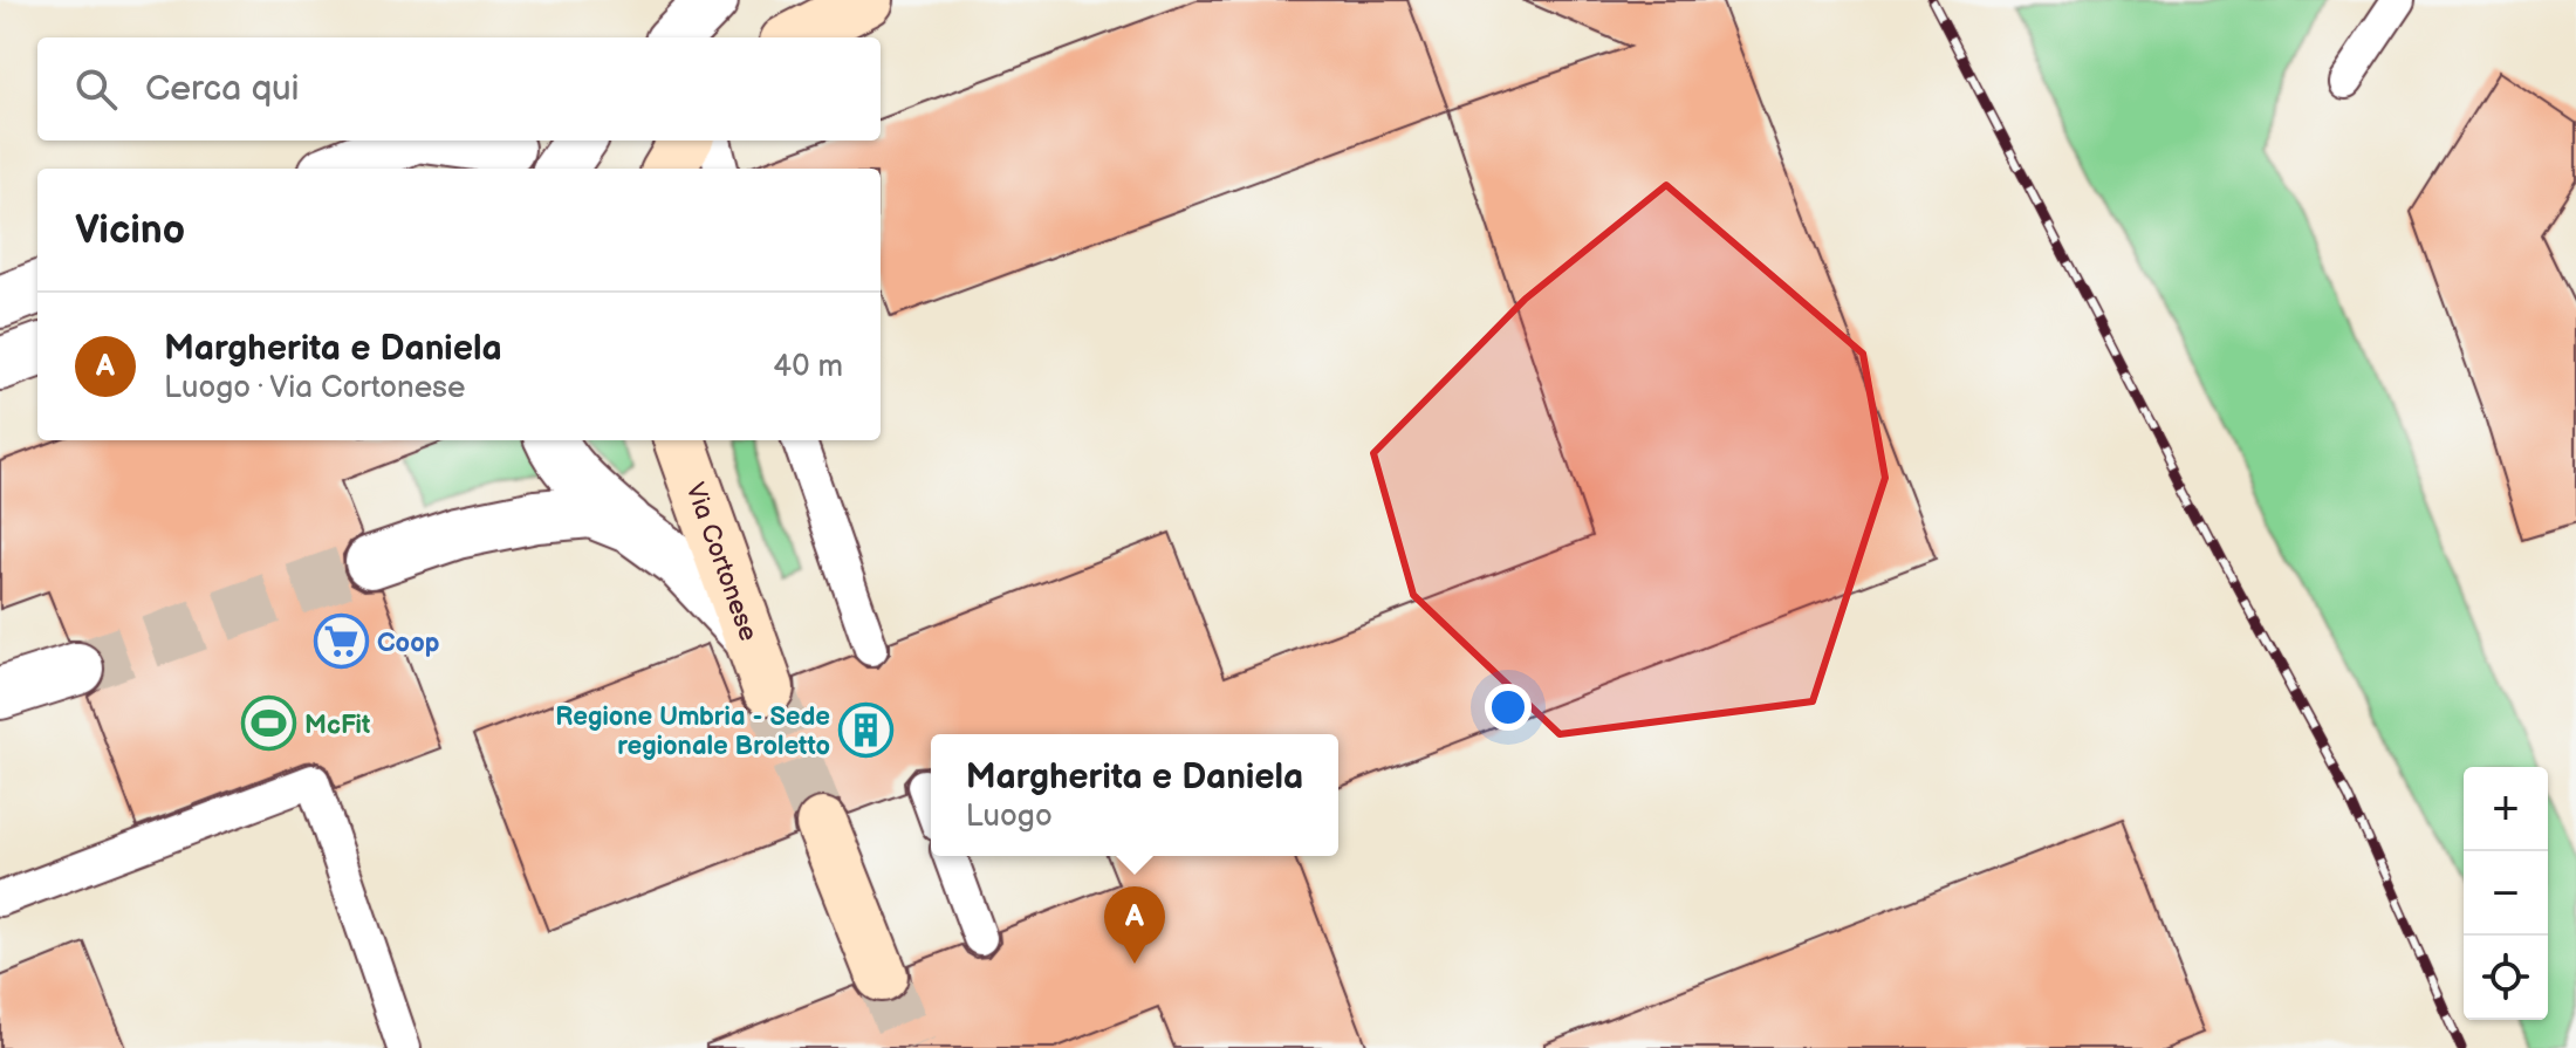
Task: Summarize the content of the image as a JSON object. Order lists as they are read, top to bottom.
{
  "streets": {
    "main road": ["Via Cortonese"]
  },
  "places": {
    "supermarket": ["Coop"],
    "sports": ["McFit"],
    "building": ["Regione Umbria - Sede regionale Broletto"]
  },
  "page": {
    "search": "Cerca qui",
    "heading": "Vicino",
    "list": [
      {
        "mark": "A",
        "name": "Margherita e Daniela",
        "note": "Luogo · Via Cortonese",
        "value": "40 m"
      }
    ],
    "popup": ["Margherita e Daniela", "Luogo"],
    "map_buttons": ["+", "−"],
    "pins": "A"
  }
}
